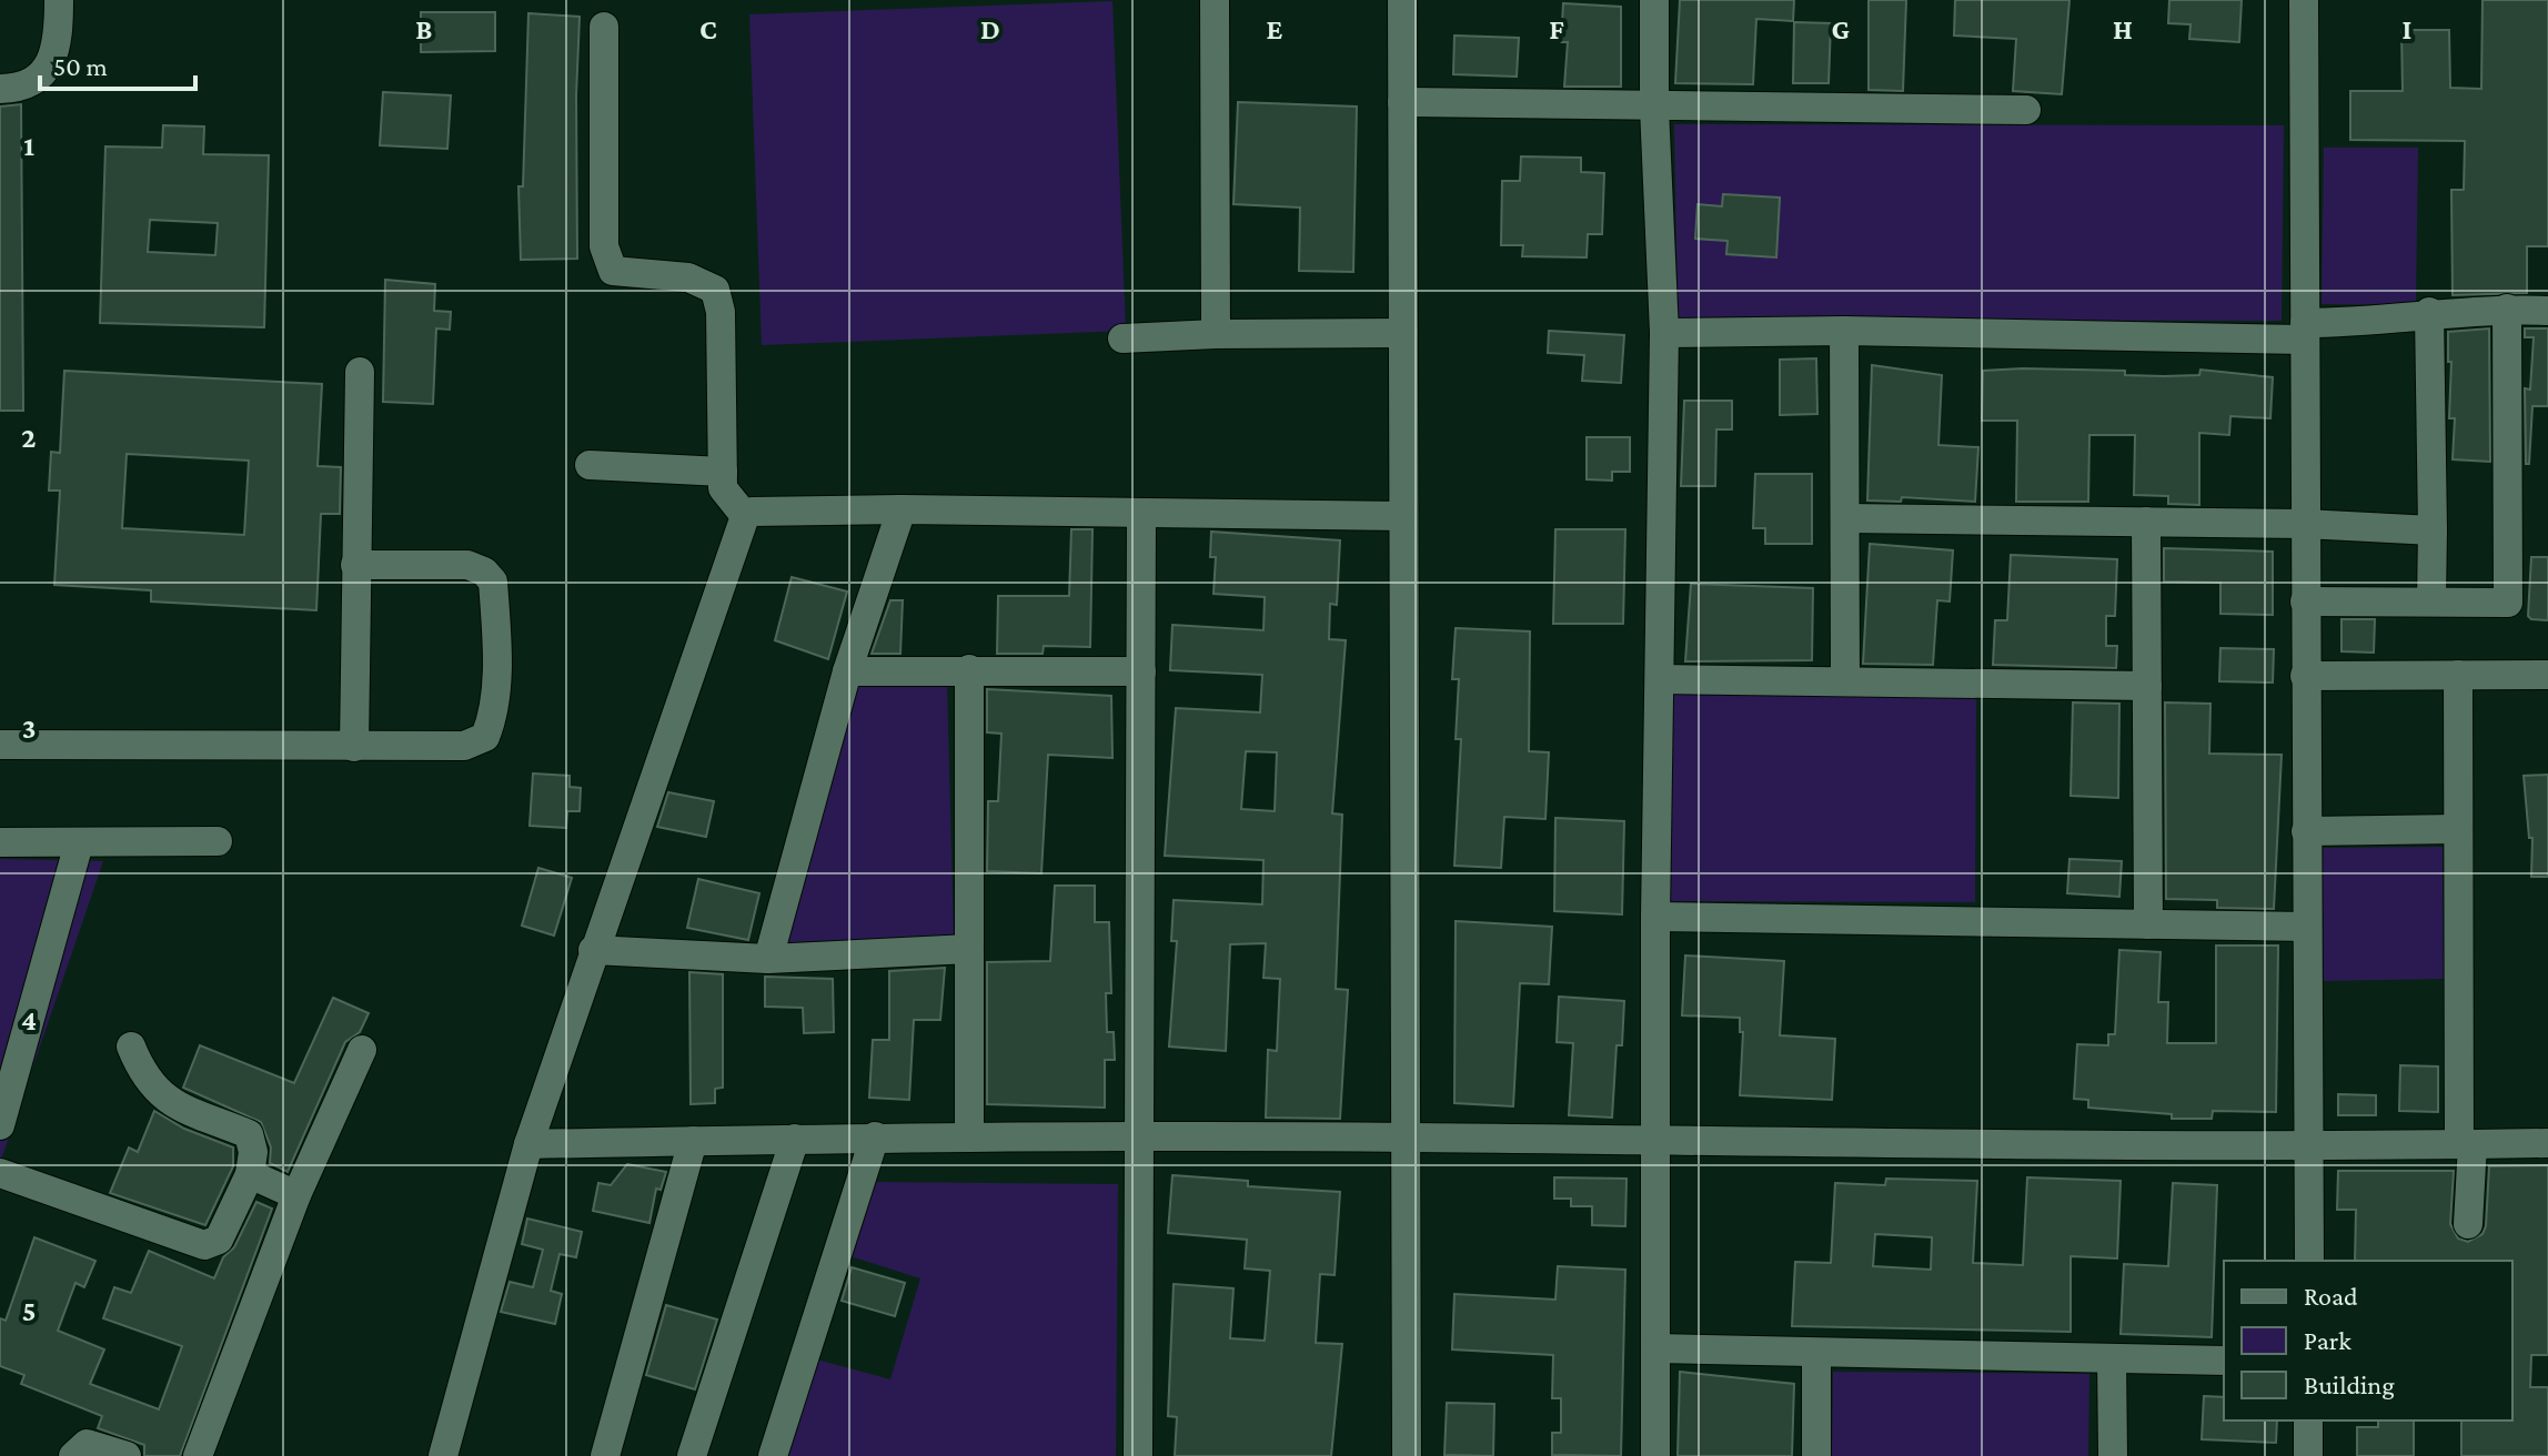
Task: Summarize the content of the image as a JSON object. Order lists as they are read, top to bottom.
{
  "legend": ["Road", "Park", "Building"],
  "scale_bar": "50 m",
  "grid": {
    "columns": [
      "B",
      "C",
      "D",
      "E",
      "F",
      "G",
      "H",
      "I"
    ],
    "rows": [
      "1",
      "2",
      "3",
      "4",
      "5"
    ]
  }
}
